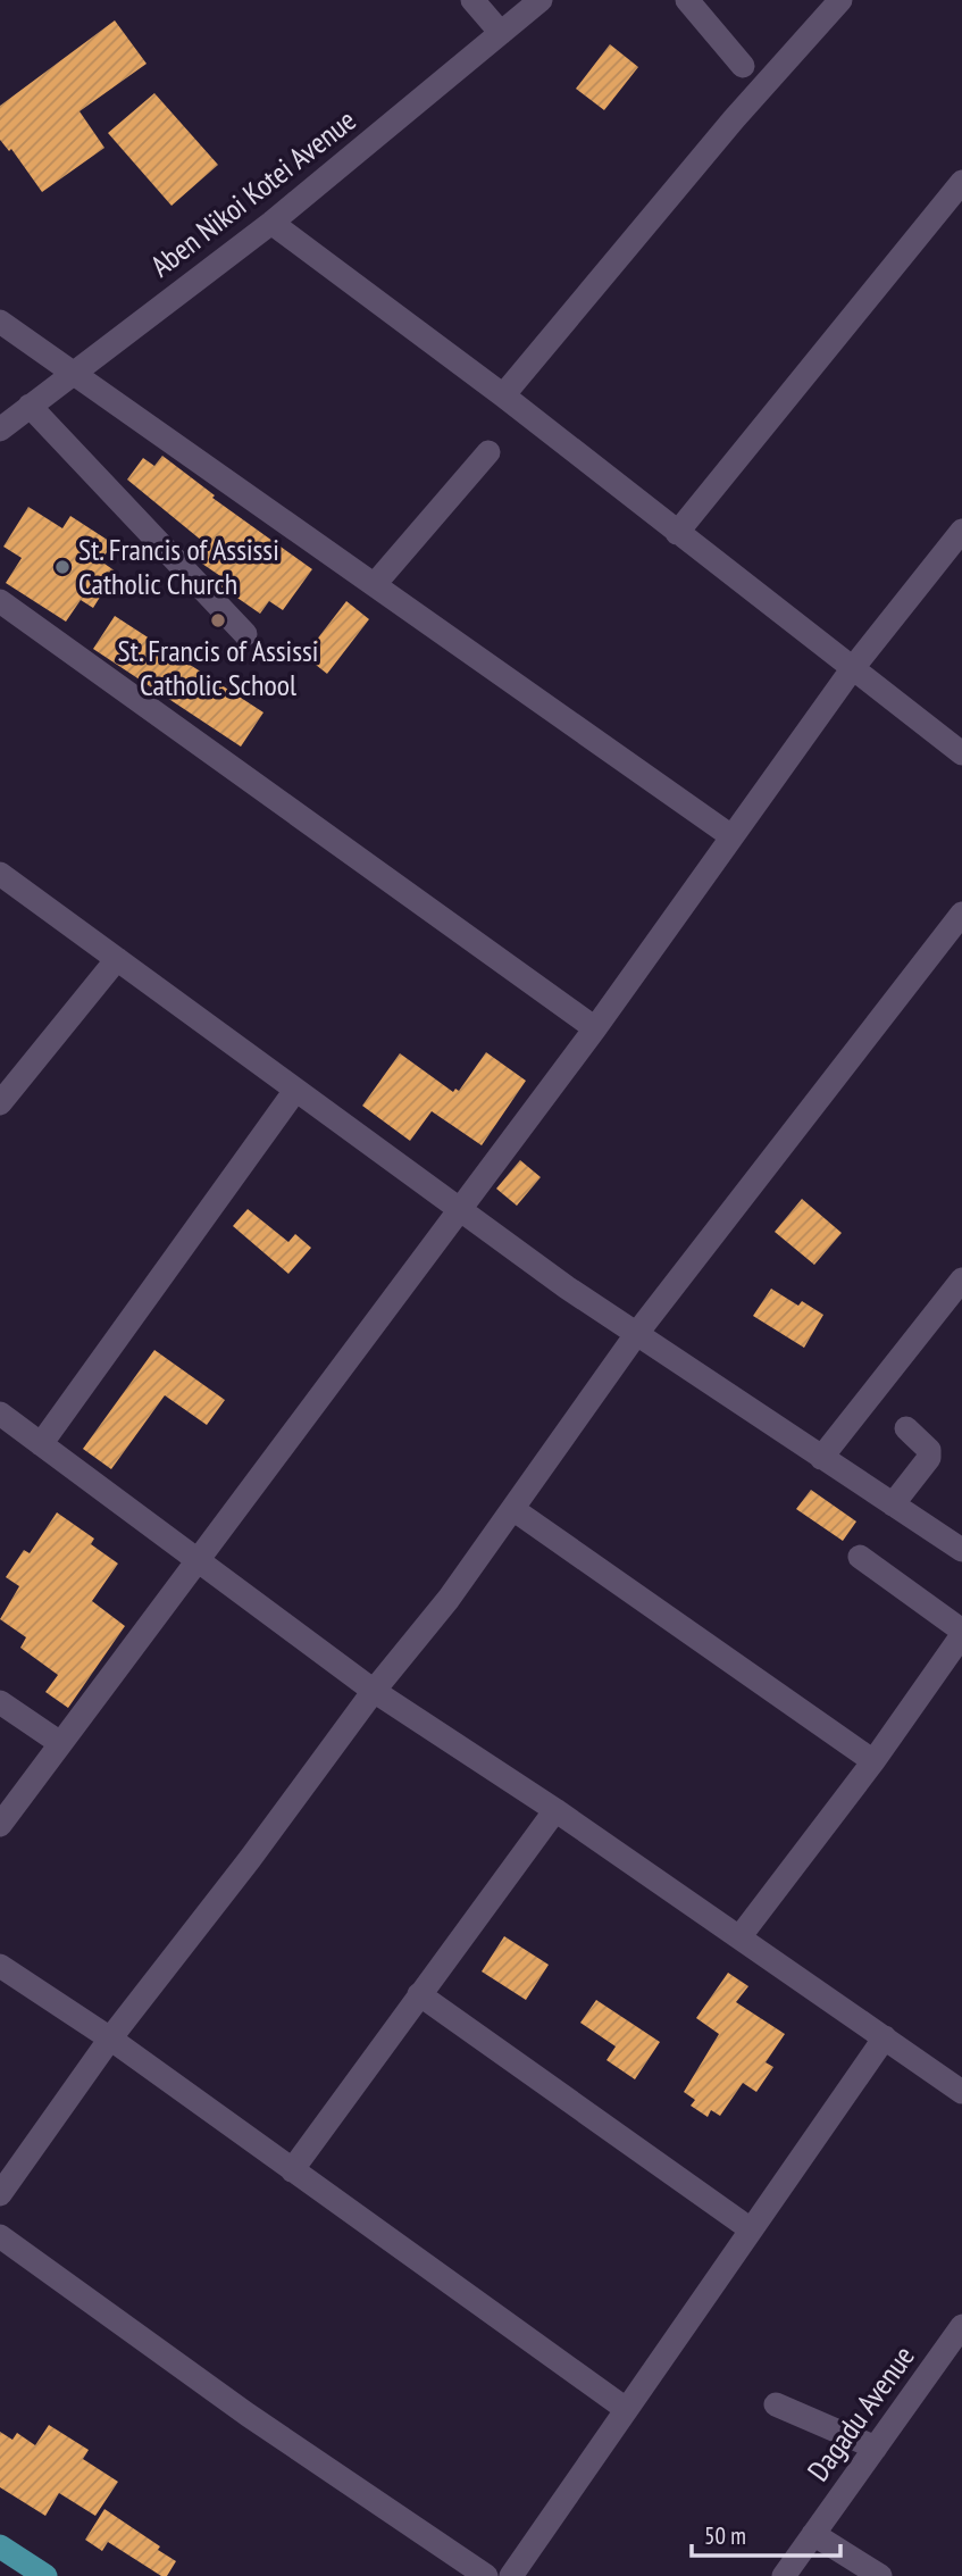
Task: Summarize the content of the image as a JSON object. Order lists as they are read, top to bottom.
{
  "streets": {
    "street": ["Aben Nikoi Kotei Avenue", "Dagadu Avenue"]
  },
  "places": ["St. Francis of Assissi Catholic Church", "St. Francis of Assissi Catholic School"],
  "scale_bar": "50 m"
}
